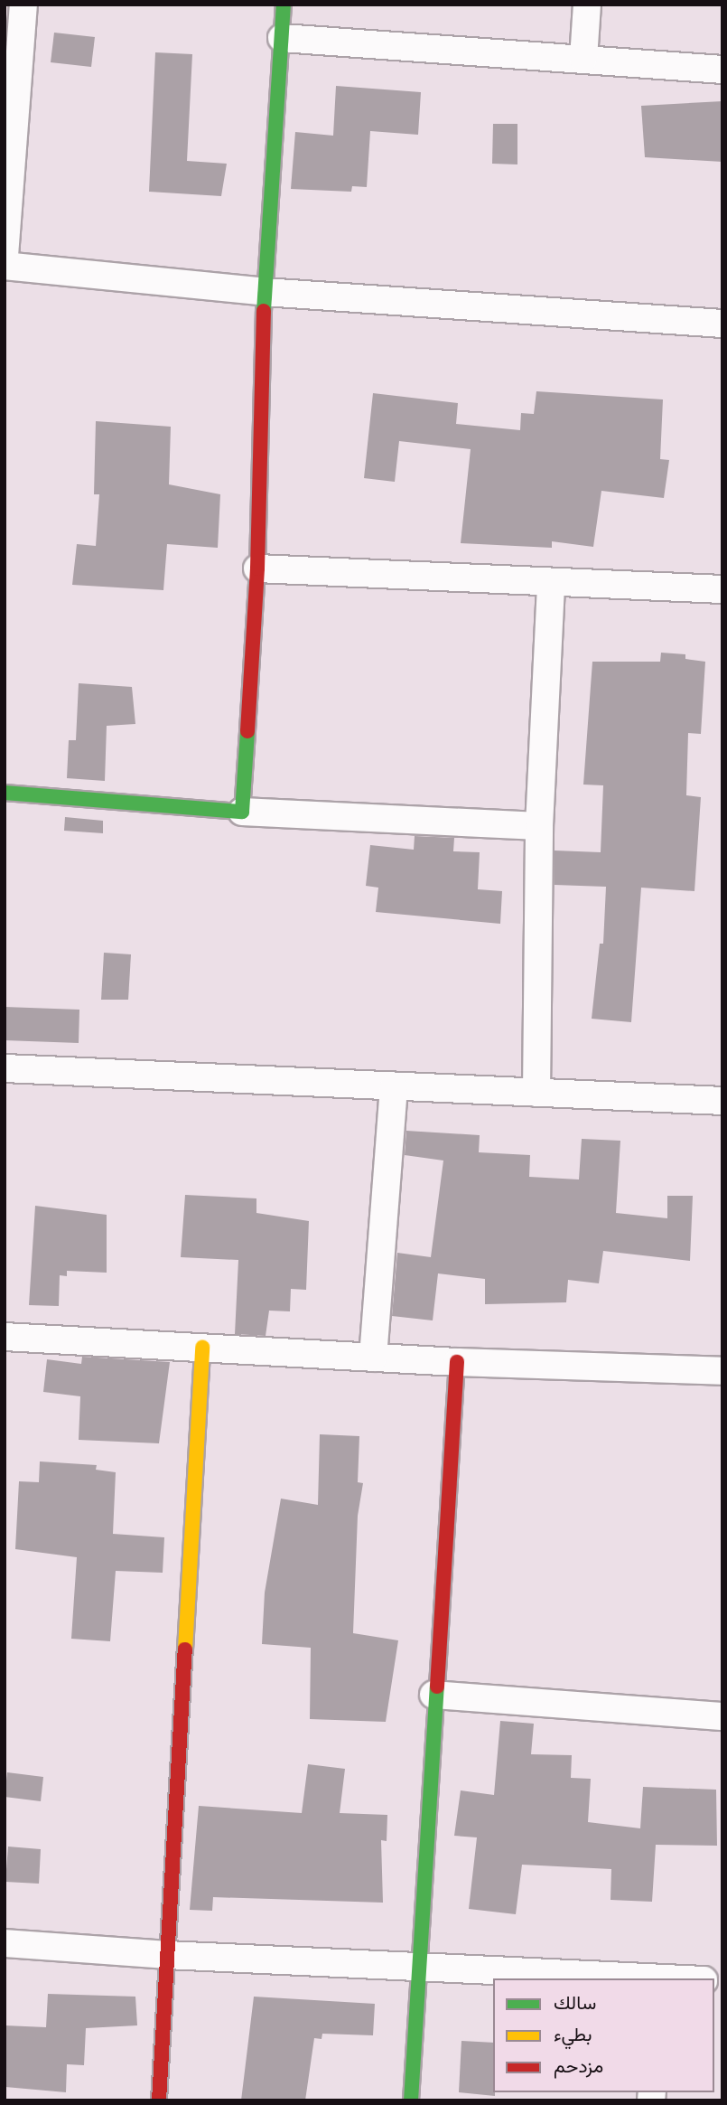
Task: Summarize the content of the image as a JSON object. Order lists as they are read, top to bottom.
{
  "legend": ["سالك", "بطيء", "مزدحم"]
}
